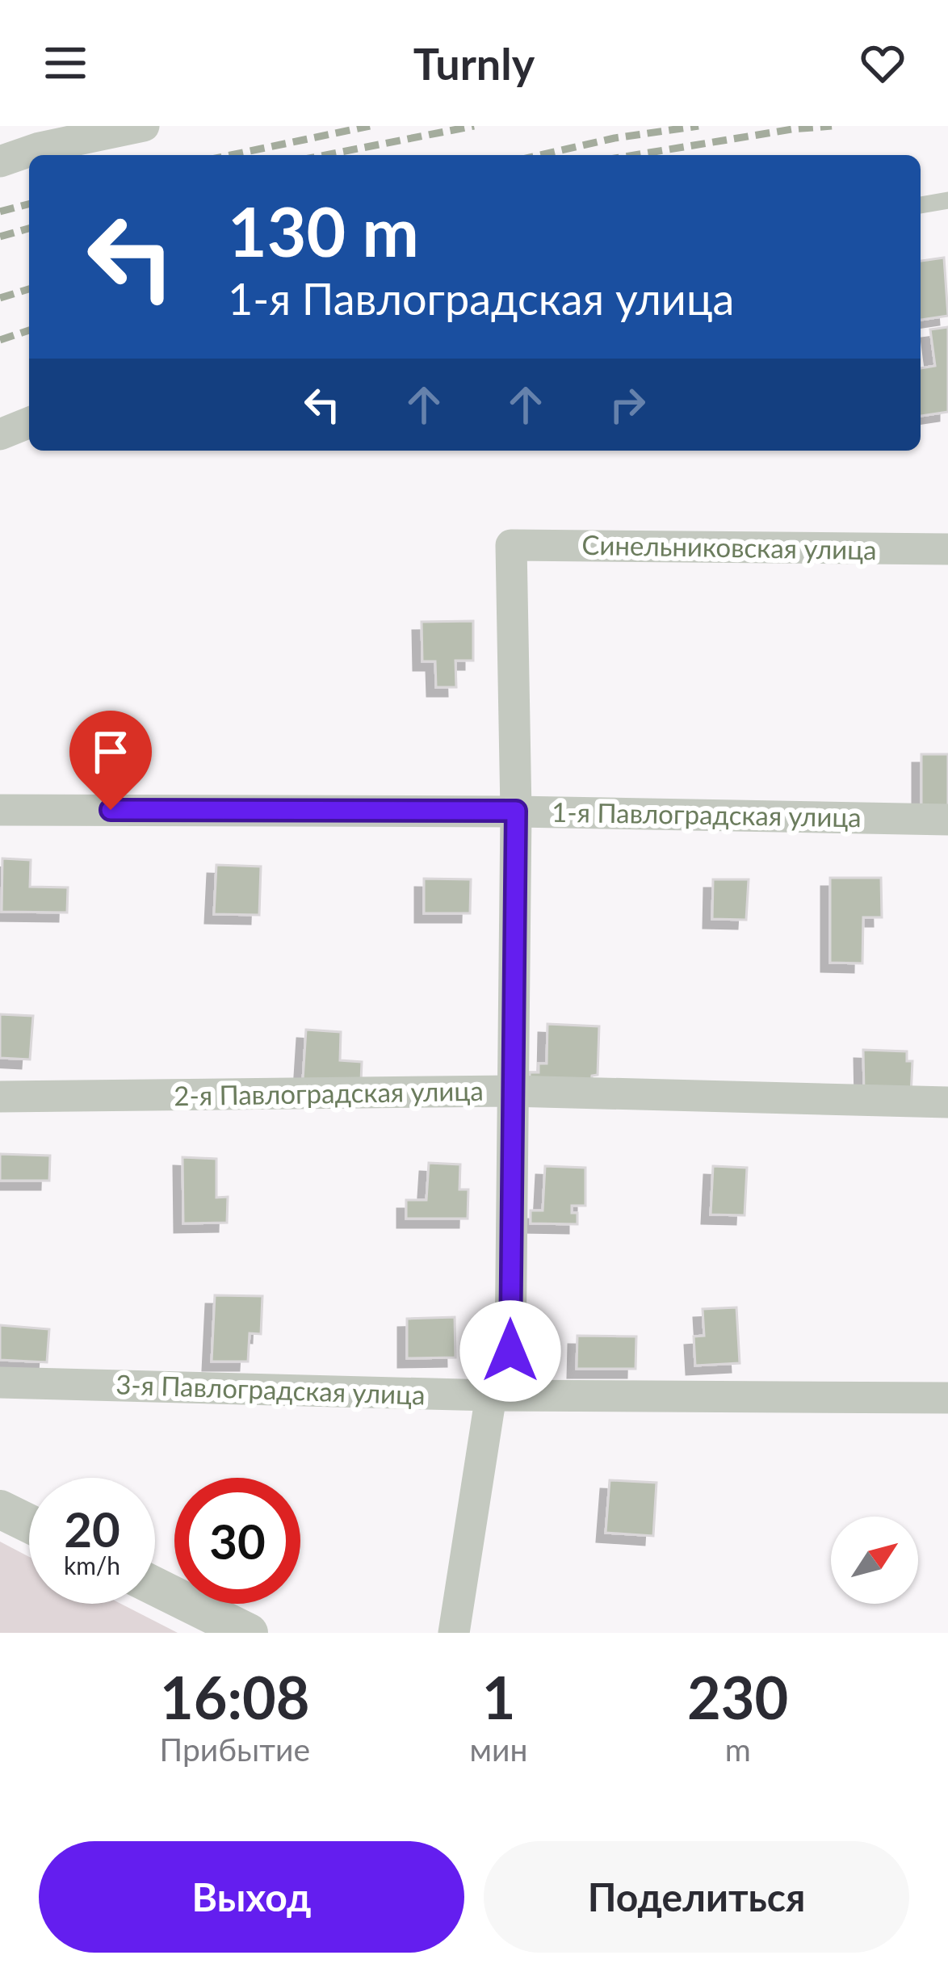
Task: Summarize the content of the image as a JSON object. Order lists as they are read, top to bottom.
{
  "streets": {
    "street": [
      "Синельниковская улица",
      "1-я Павлоградская улица",
      "2-я Павлоградская улица",
      "3-я Павлоградская улица"
    ]
  },
  "crossings": [
    ["Синельниковская улица", "1-я Павлоградская улица"]
  ],
  "north": "top right",
  "page": {
    "header": "Turnly",
    "turn": ["130 m", "1-я Павлоградская улица"],
    "speed": "20 km/h",
    "limit": "30",
    "eta": [
      "16:08",
      "Прибытие",
      "1",
      "мин",
      "230",
      "m"
    ],
    "buttons": ["Выход", "Поделиться"]
  }
}
